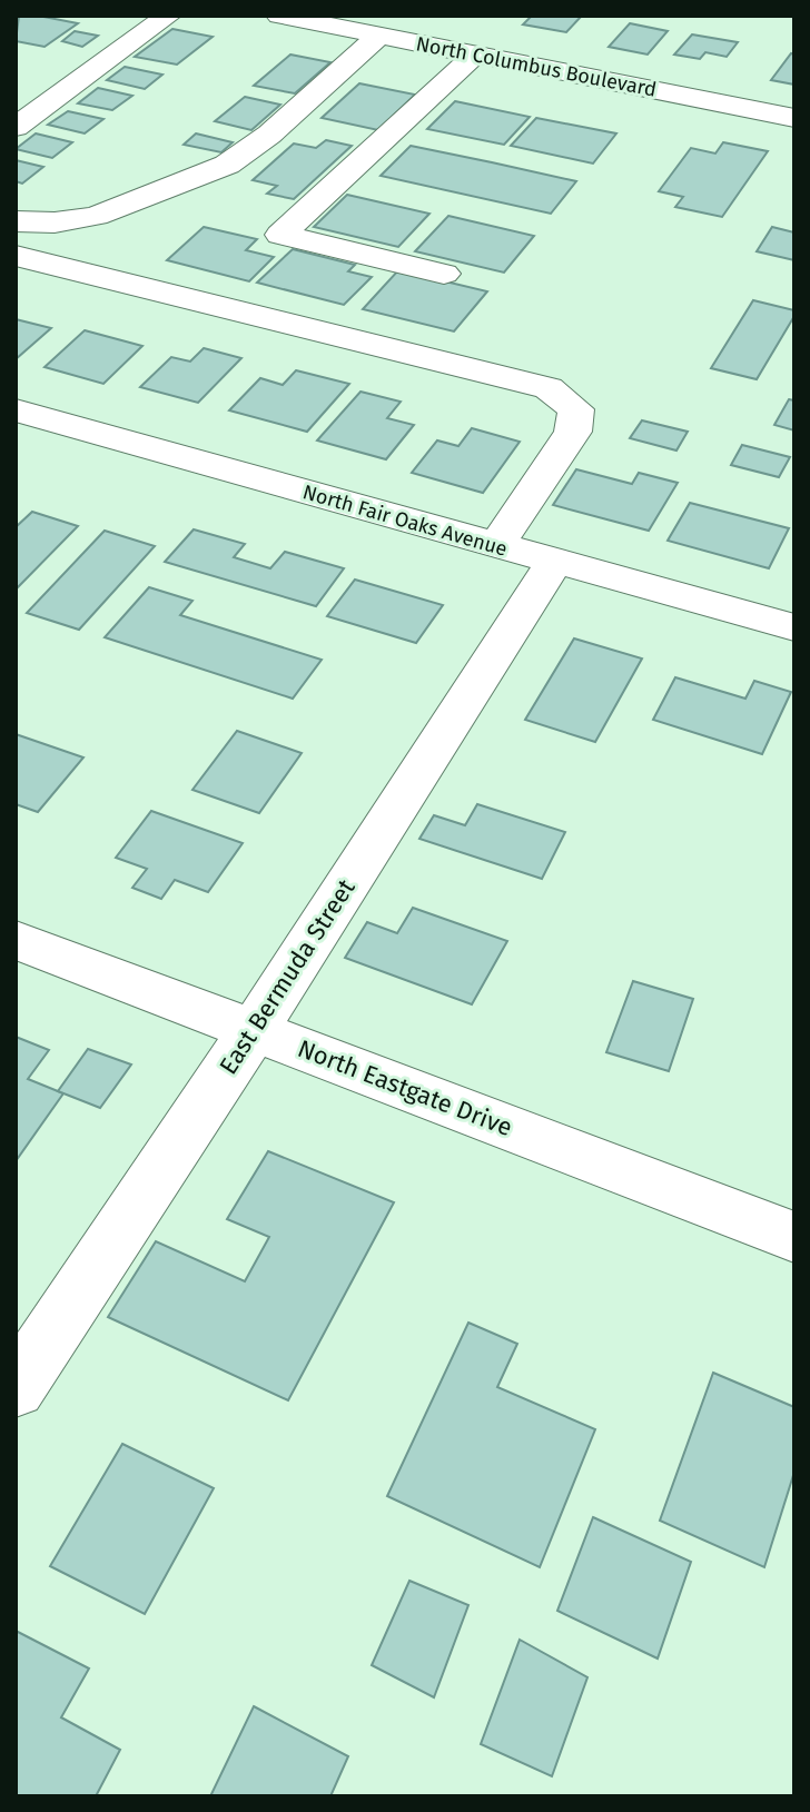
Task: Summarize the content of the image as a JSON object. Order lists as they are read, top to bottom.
{
  "streets": {
    "street": [
      "North Columbus Boulevard",
      "North Fair Oaks Avenue",
      "East Bermuda Street",
      "North Eastgate Drive"
    ]
  },
  "crossings": [
    ["North Fair Oaks Avenue", "East Bermuda Street"],
    ["East Bermuda Street", "North Eastgate Drive"]
  ]
}
